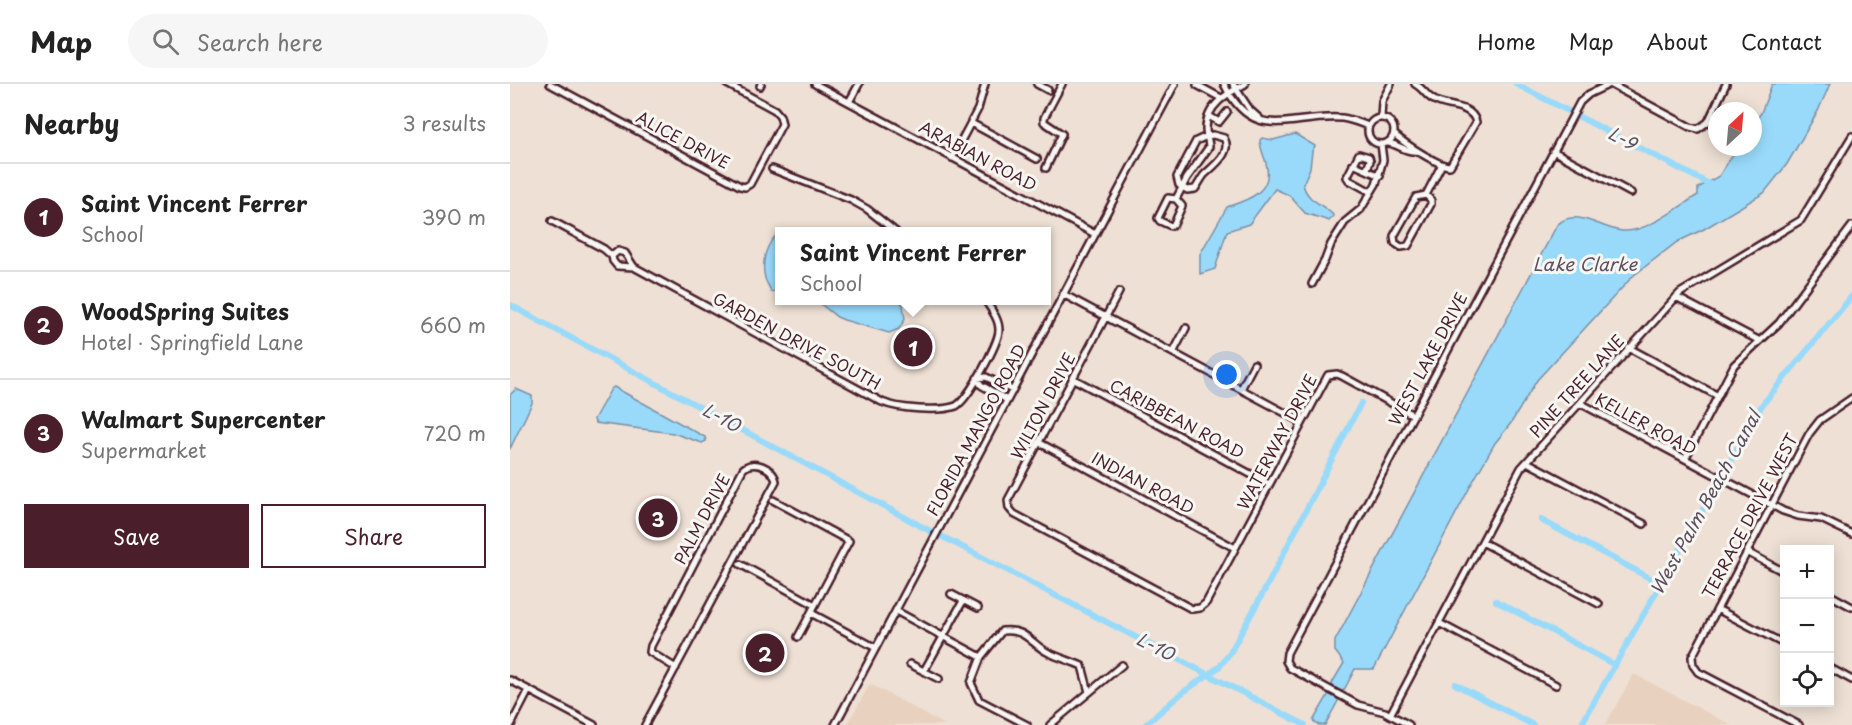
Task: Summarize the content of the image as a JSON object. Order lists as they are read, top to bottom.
{
  "streets": {
    "street": [
      "ALICE DRIVE",
      "ARABIAN ROAD",
      "GARDEN DRIVE SOUTH",
      "WEST LAKE DRIVE",
      "PINE TREE LANE",
      "WILTON DRIVE",
      "CARIBBEAN ROAD",
      "KELLER ROAD",
      "FLORIDA MANGO ROAD",
      "WATERWAY DRIVE",
      "INDIAN ROAD",
      "TERRACE DRIVE WEST",
      "PALM DRIVE"
    ]
  },
  "crossings": [
    ["ARABIAN ROAD", "FLORIDA MANGO ROAD"],
    ["WEST LAKE DRIVE", "PINE TREE LANE"],
    ["WEST LAKE DRIVE", "WATERWAY DRIVE"],
    ["PINE TREE LANE", "KELLER ROAD"],
    ["WILTON DRIVE", "CARIBBEAN ROAD"],
    ["WILTON DRIVE", "WATERWAY DRIVE"],
    ["WILTON DRIVE", "INDIAN ROAD"],
    ["CARIBBEAN ROAD", "WATERWAY DRIVE"],
    ["KELLER ROAD", "TERRACE DRIVE WEST"],
    ["WATERWAY DRIVE", "INDIAN ROAD"]
  ],
  "water": [
    "L-9",
    "Lake Clarke",
    "L-10",
    "West Palm Beach Canal"
  ],
  "north": "top right",
  "page": {
    "header": "Map",
    "search": "Search here",
    "nav": [
      "Home",
      "Map",
      "About",
      "Contact"
    ],
    "heading": ["Nearby", "3 results"],
    "list": [
      {
        "mark": "1",
        "name": "Saint Vincent Ferrer",
        "note": "School",
        "value": "390 m"
      },
      {
        "mark": "2",
        "name": "WoodSpring Suites",
        "note": "Hotel · Springfield Lane",
        "value": "660 m"
      },
      {
        "mark": "3",
        "name": "Walmart Supercenter",
        "note": "Supermarket",
        "value": "720 m"
      }
    ],
    "popup": ["Saint Vincent Ferrer", "School"],
    "pins": ["1", "3", "2"],
    "buttons": ["Save", "Share"],
    "map_buttons": ["+", "−"]
  }
}
